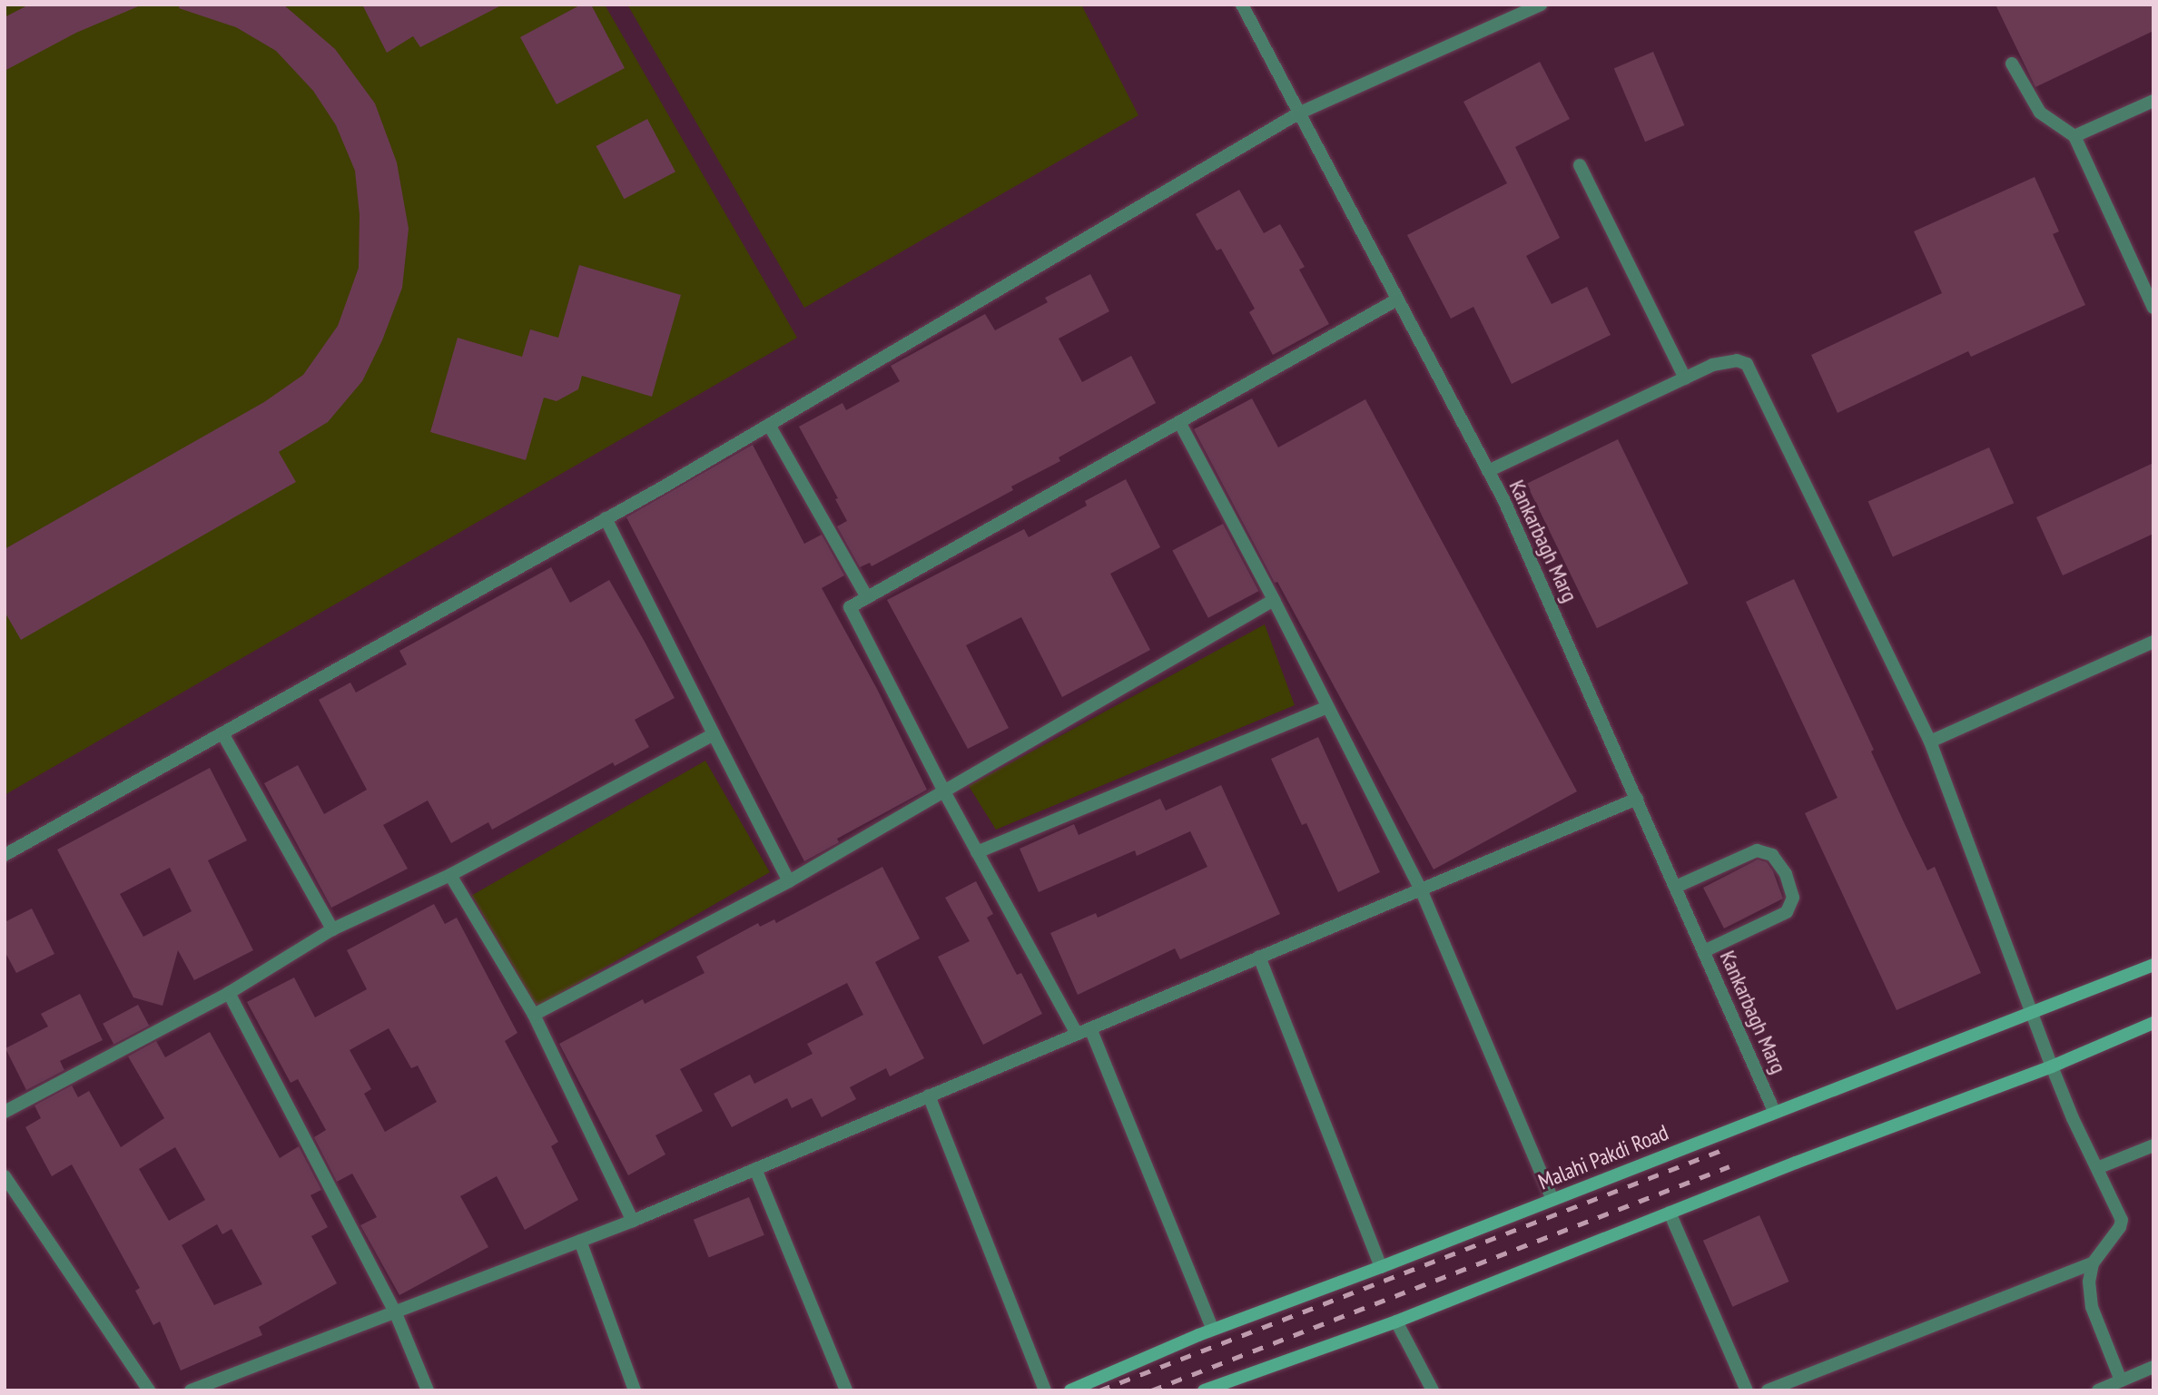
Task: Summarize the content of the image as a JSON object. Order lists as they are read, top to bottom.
{
  "streets": {
    "main road": ["Malahi Pakdi Road"],
    "street": ["Kankarbagh Marg"]
  },
  "crossings": [
    ["Kankarbagh Marg", "Malahi Pakdi Road"]
  ]
}
